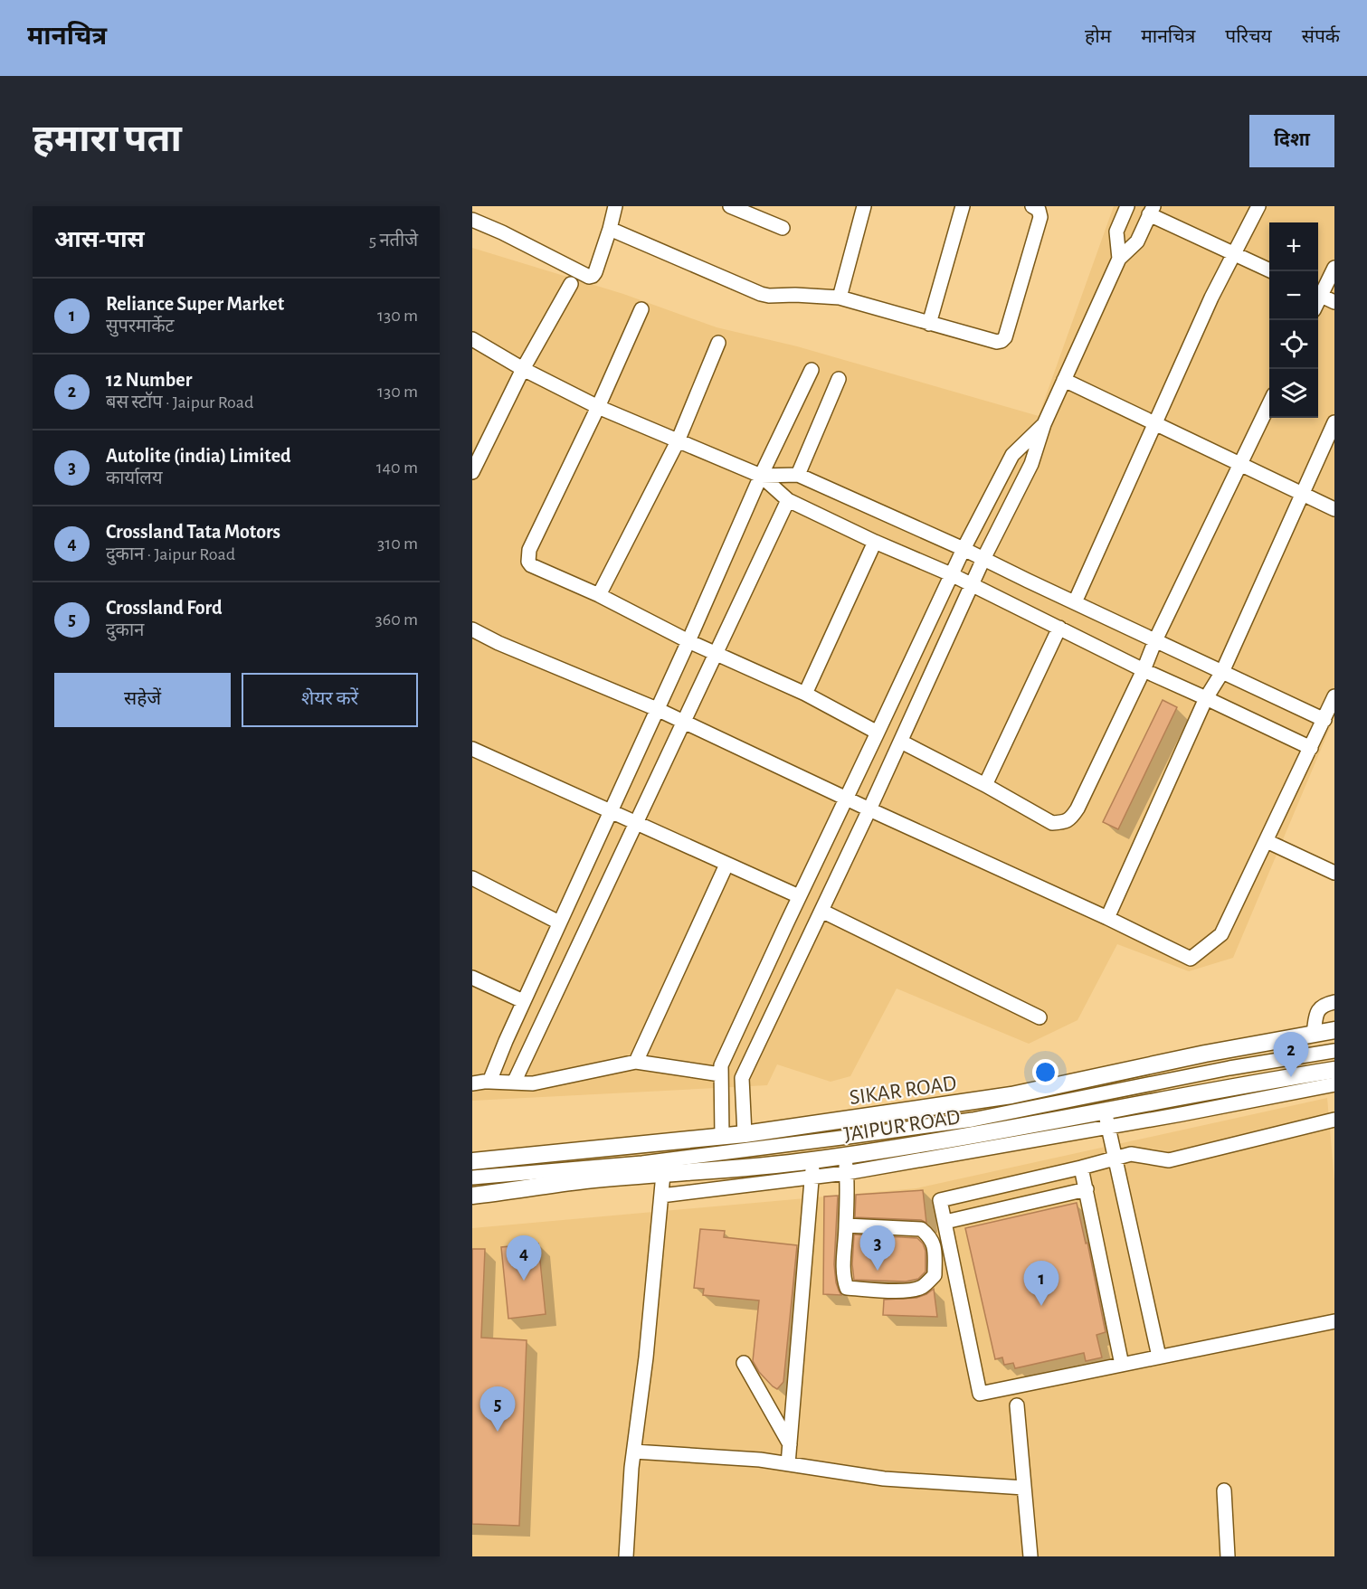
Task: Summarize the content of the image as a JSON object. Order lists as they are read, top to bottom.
{
  "streets": {
    "main road": ["SIKAR ROAD", "JAIPUR ROAD"]
  },
  "page": {
    "header": "मानचित्र",
    "nav": [
      "होम",
      "मानचित्र",
      "परिचय",
      "संपर्क"
    ],
    "buttons": [
      "दिशा",
      ["सहेजें", "शेयर करें"]
    ],
    "title": "हमारा पता",
    "heading": ["आस-पास", "5 नतीजे"],
    "map_buttons": ["+", "−"],
    "list": [
      {
        "mark": "1",
        "name": "Reliance Super Market",
        "note": "सुपरमार्केट",
        "value": "130 m"
      },
      {
        "mark": "2",
        "name": "12 Number",
        "note": "बस स्टॉप · Jaipur Road",
        "value": "130 m"
      },
      {
        "mark": "3",
        "name": "Autolite (india) Limited",
        "note": "कार्यालय",
        "value": "140 m"
      },
      {
        "mark": "4",
        "name": "Crossland Tata Motors",
        "note": "दुकान · Jaipur Road",
        "value": "310 m"
      },
      {
        "mark": "5",
        "name": "Crossland Ford",
        "note": "दुकान",
        "value": "360 m"
      }
    ],
    "pins": [
      "2",
      "3",
      "4",
      "1",
      "5"
    ]
  }
}
